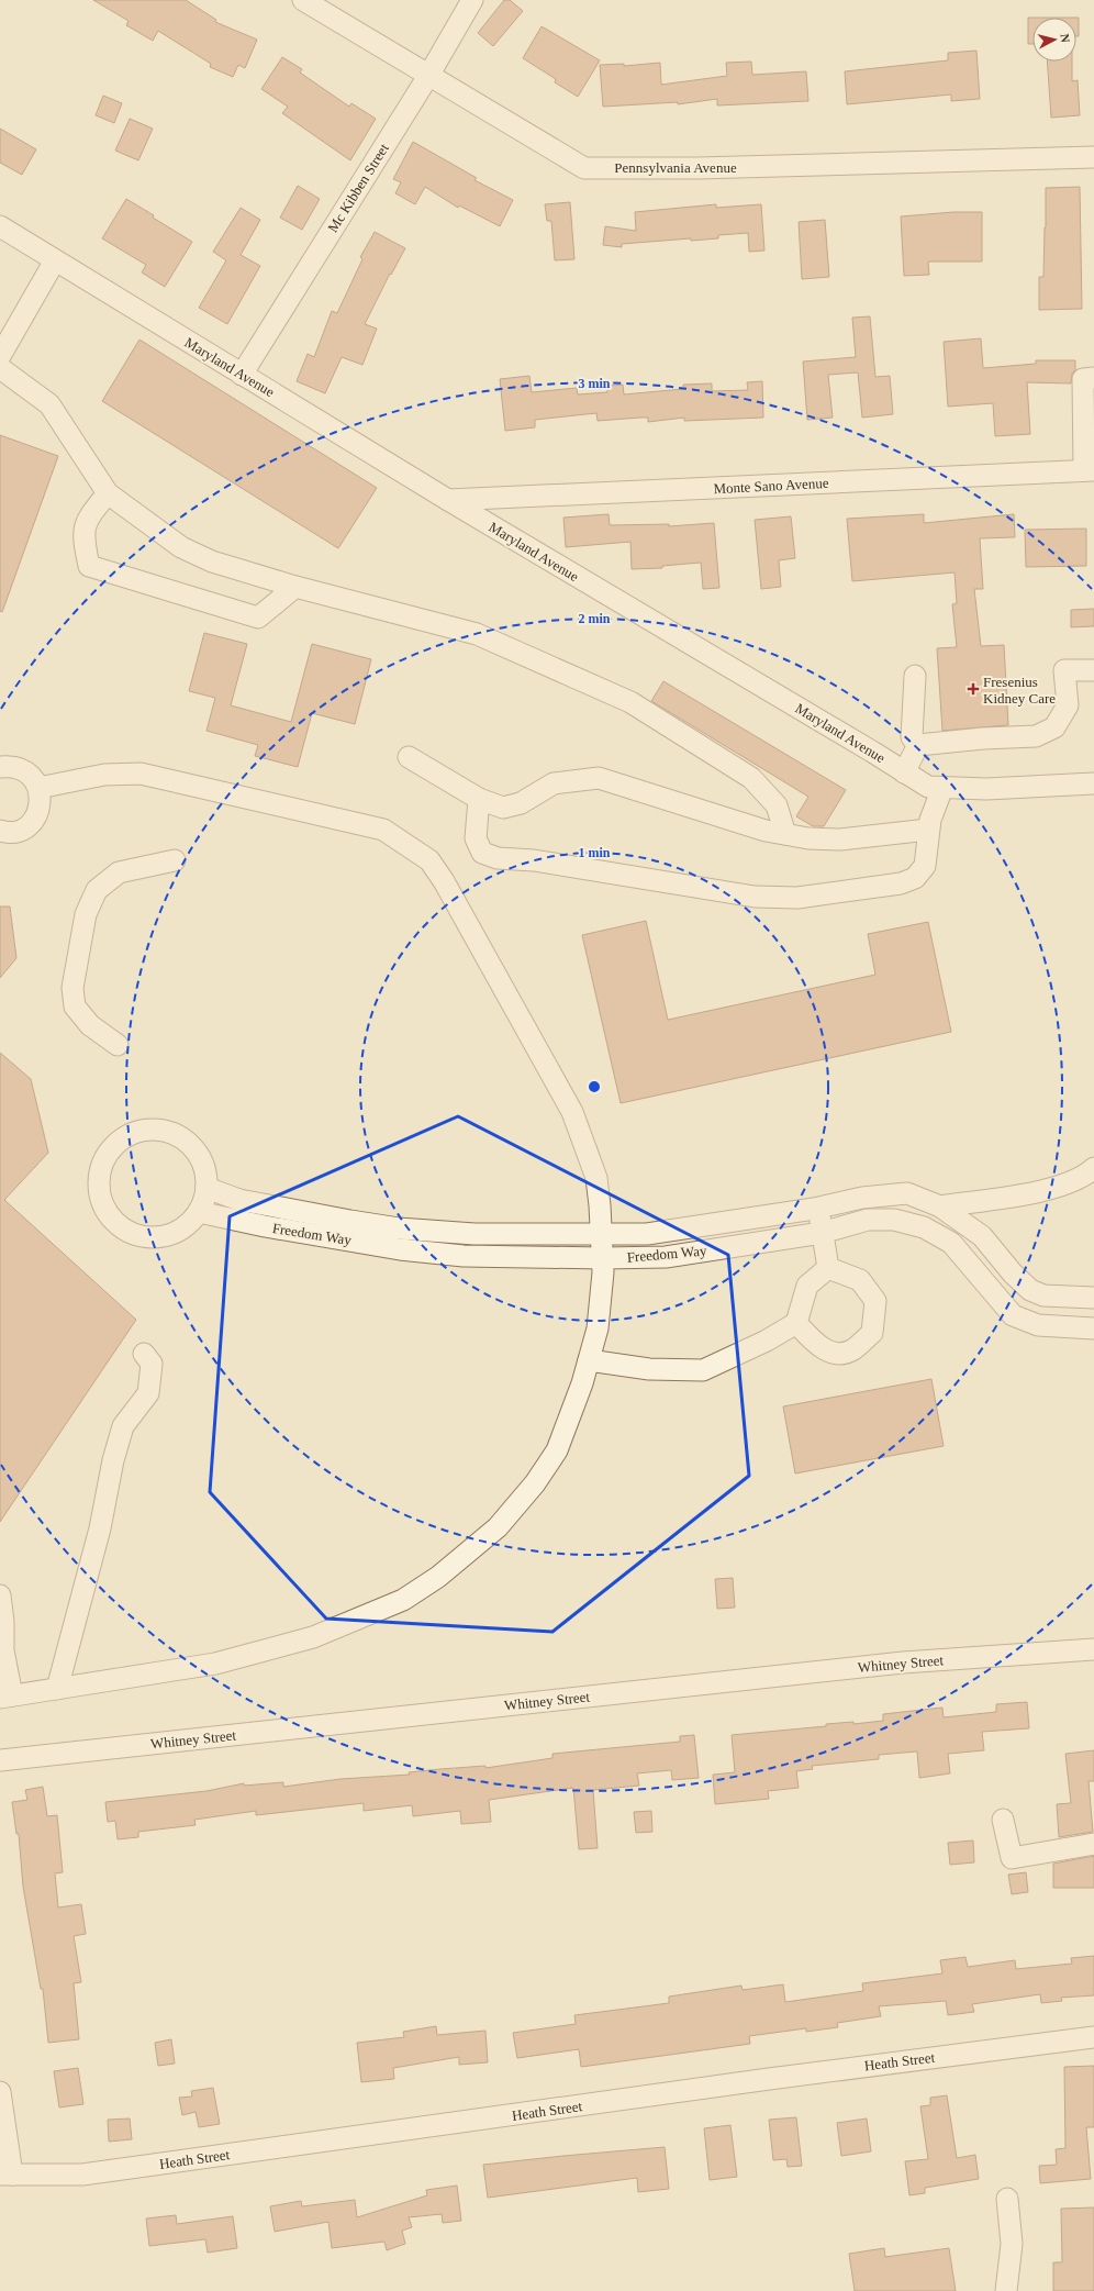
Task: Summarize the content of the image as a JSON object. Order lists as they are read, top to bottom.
{
  "streets": {
    "street": [
      "Pennsylvania Avenue",
      "Mc Kibben Street",
      "Maryland Avenue",
      "Monte Sano Avenue",
      "Freedom Way",
      "Whitney Street",
      "Heath Street"
    ]
  },
  "crossings": [
    ["Pennsylvania Avenue", "Mc Kibben Street"],
    ["Mc Kibben Street", "Maryland Avenue"],
    ["Maryland Avenue", "Monte Sano Avenue"]
  ],
  "places": {
    "health": ["Fresenius Kidney Care"]
  },
  "north": "right",
  "rings": ["3 min", "2 min", "1 min"]
}
